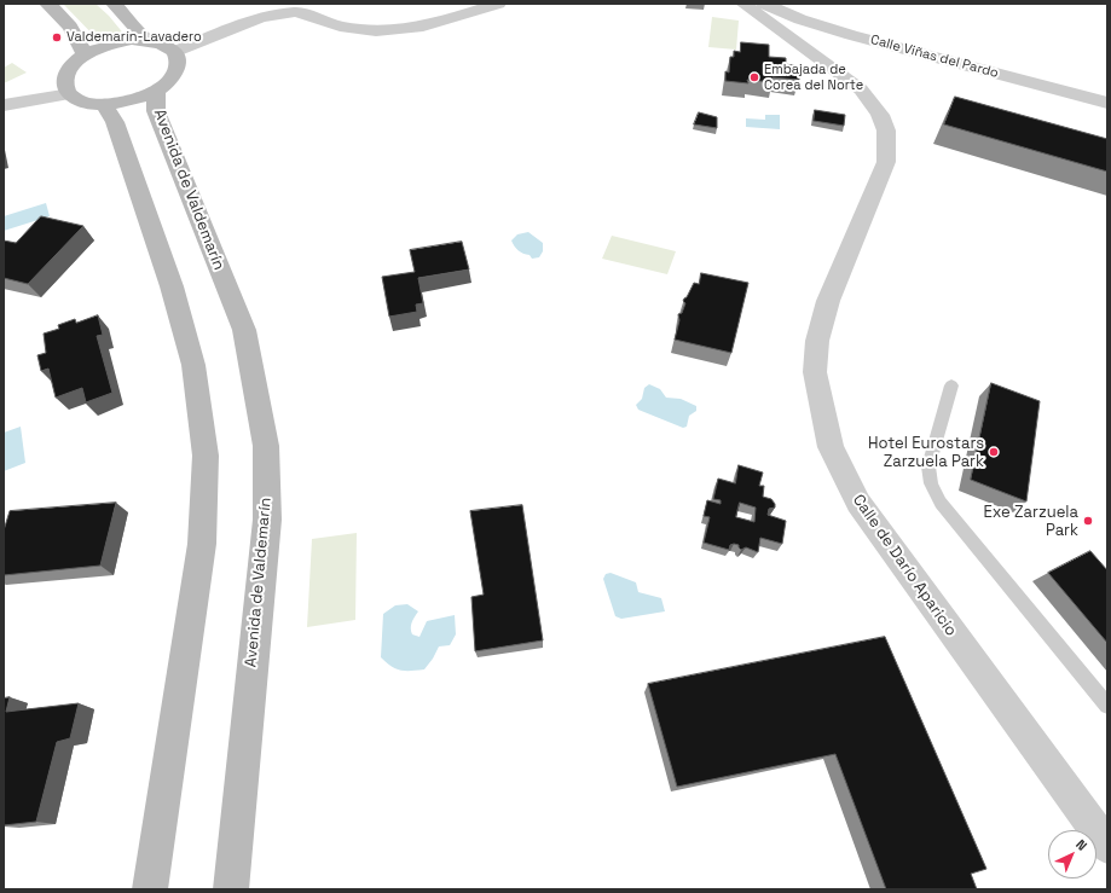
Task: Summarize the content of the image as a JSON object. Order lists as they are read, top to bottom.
{
  "streets": {
    "street": ["Calle Viñas del Pardo", "Avenida de Valdemarín", "Calle de Darío Aparicio"]
  },
  "crossings": [
    ["Calle Viñas del Pardo", "Calle de Darío Aparicio"]
  ],
  "places": [
    "Valdemarín-Lavadero",
    "Embajada de Corea del Norte",
    "Hotel Eurostars Zarzuela Park",
    "Exe Zarzuela Park"
  ],
  "north": "top right"
}
